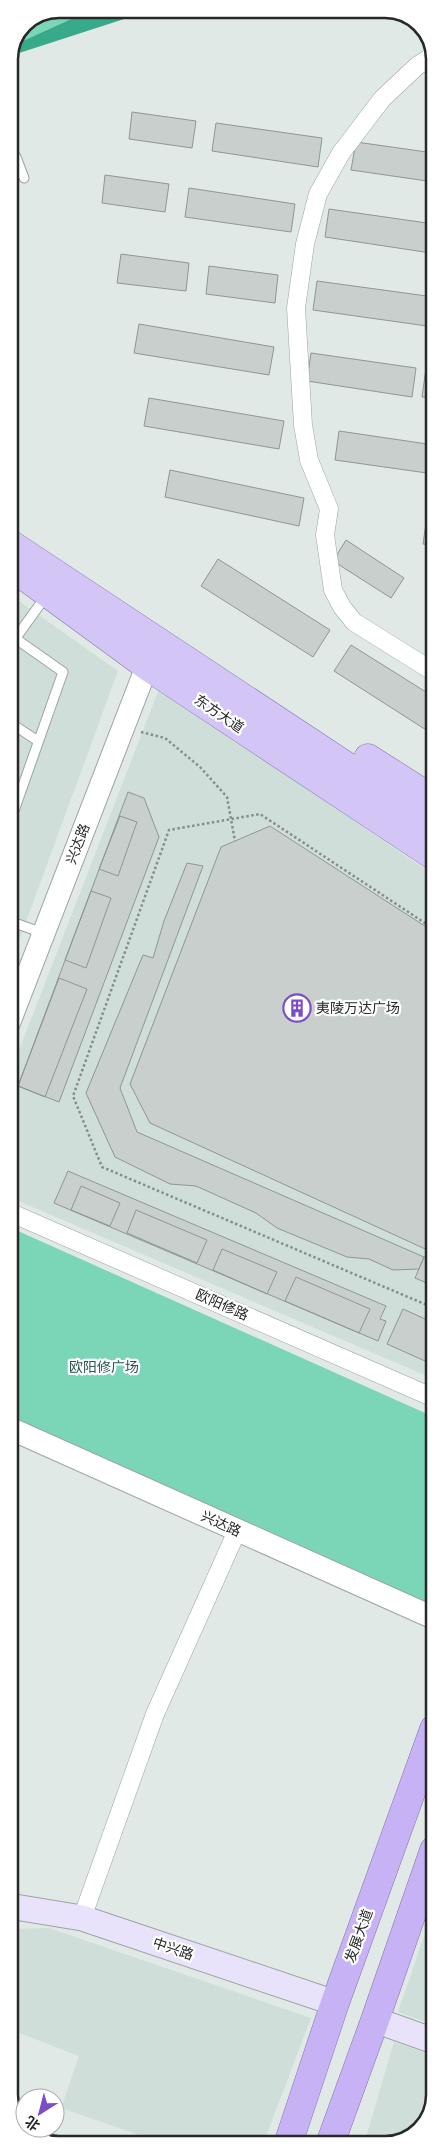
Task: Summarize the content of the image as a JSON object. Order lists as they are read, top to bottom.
{
  "streets": {
    "highway": ["发展大道"],
    "main road": ["东方大道", "中兴路"],
    "street": ["兴达路", "欧阳修路"]
  },
  "crossings": [
    ["东方大道", "兴达路"],
    ["发展大道", "中兴路"]
  ],
  "parks": ["欧阳修广场"],
  "places": {
    "building": ["夷陵万达广场"]
  },
  "north": "bottom left"
}
